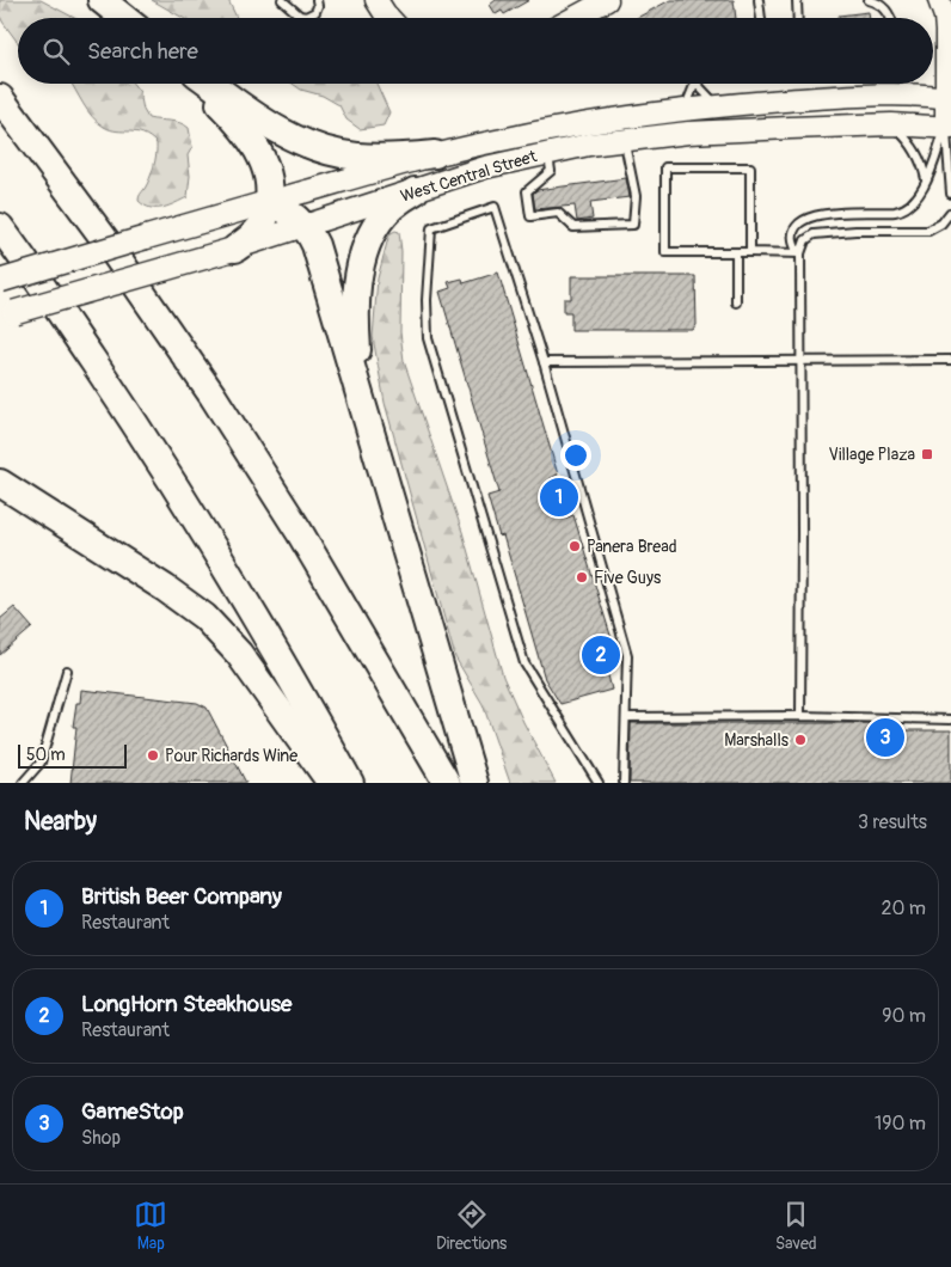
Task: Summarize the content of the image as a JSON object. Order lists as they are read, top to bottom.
{
  "streets": {
    "main road": ["West Central Street"]
  },
  "places": {
    "transit": ["Village Plaza"],
    "other": [
      "Panera Bread",
      "Five Guys",
      "Marshalls",
      "Pour Richards Wine"
    ]
  },
  "scale_bar": "50 m",
  "page": {
    "search": "Search here",
    "pins": ["1", "2", "3"],
    "scale": "50 m",
    "heading": ["Nearby", "3 results"],
    "list": [
      {
        "mark": "1",
        "name": "British Beer Company",
        "note": "Restaurant",
        "value": "20 m"
      },
      {
        "mark": "2",
        "name": "LongHorn Steakhouse",
        "note": "Restaurant",
        "value": "90 m"
      },
      {
        "mark": "3",
        "name": "GameStop",
        "note": "Shop",
        "value": "190 m"
      }
    ],
    "nav": ["Map", "Directions", "Saved"]
  }
}
